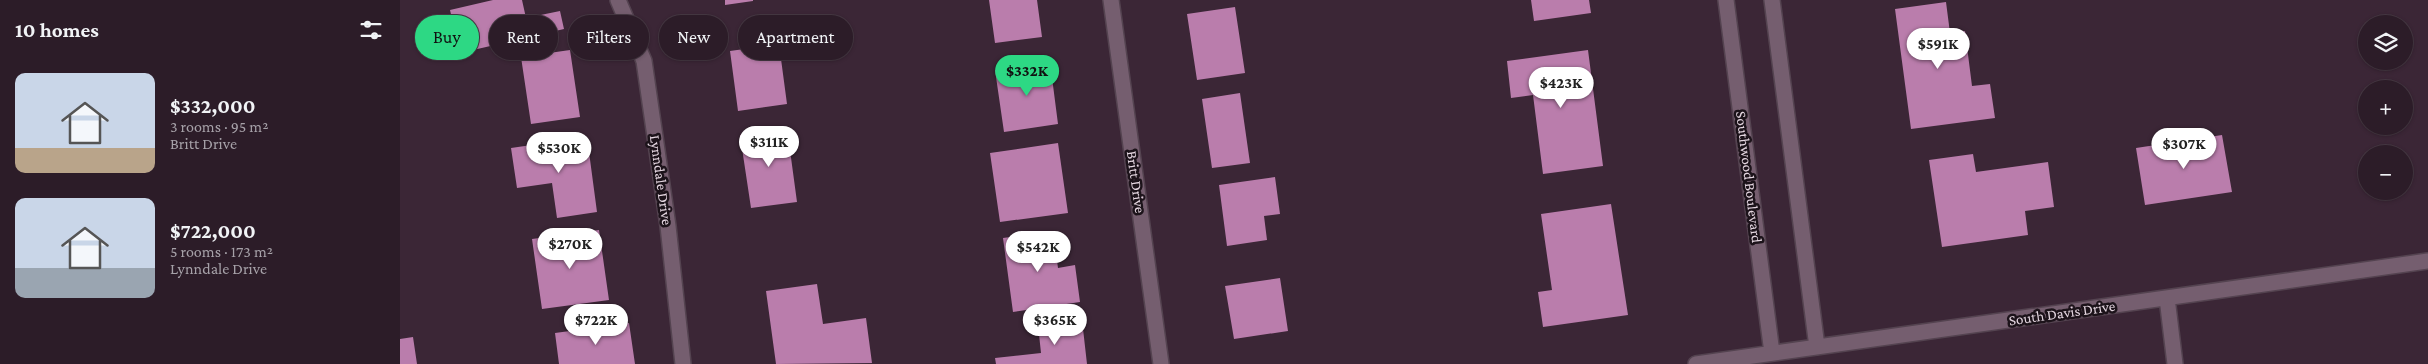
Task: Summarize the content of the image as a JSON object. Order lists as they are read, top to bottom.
{
  "streets": {
    "street": [
      "Southwood Boulevard",
      "Lynndale Drive",
      "Britt Drive",
      "South Davis Drive"
    ]
  },
  "crossings": [
    ["Southwood Boulevard", "South Davis Drive"]
  ],
  "page": {
    "heading": "10 homes",
    "map_buttons": ["+", "−"],
    "chip": [
      "Buy",
      "Rent",
      "Filters",
      "New",
      "Apartment"
    ],
    "price": [
      "$591K",
      "$332K",
      "$423K",
      "$311K",
      "$307K",
      "$530K",
      "$270K",
      "$542K",
      "$722K",
      "$365K"
    ],
    "list": [
      {
        "name": "$332,000",
        "note": "3 rooms · 95 m² · Britt Drive"
      },
      {
        "name": "$722,000",
        "note": "5 rooms · 173 m² · Lynndale Drive"
      }
    ]
  }
}
